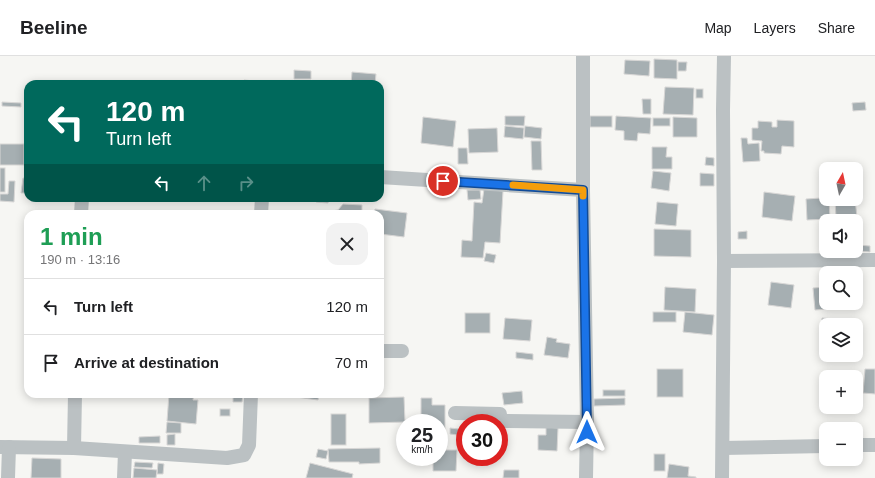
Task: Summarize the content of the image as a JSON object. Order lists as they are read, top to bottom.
{
  "north": "top",
  "page": {
    "header": "Beeline",
    "nav": ["Map", "Layers", "Share"],
    "turn": ["120 m", "Turn left"],
    "map_buttons": ["+", "−"],
    "heading": ["1 min", "190 m · 13:16"],
    "list": [
      {
        "name": "Turn left",
        "value": "120 m"
      },
      {
        "name": "Arrive at destination",
        "value": "70 m"
      }
    ],
    "speed": "25 km/h",
    "limit": "30"
  }
}
